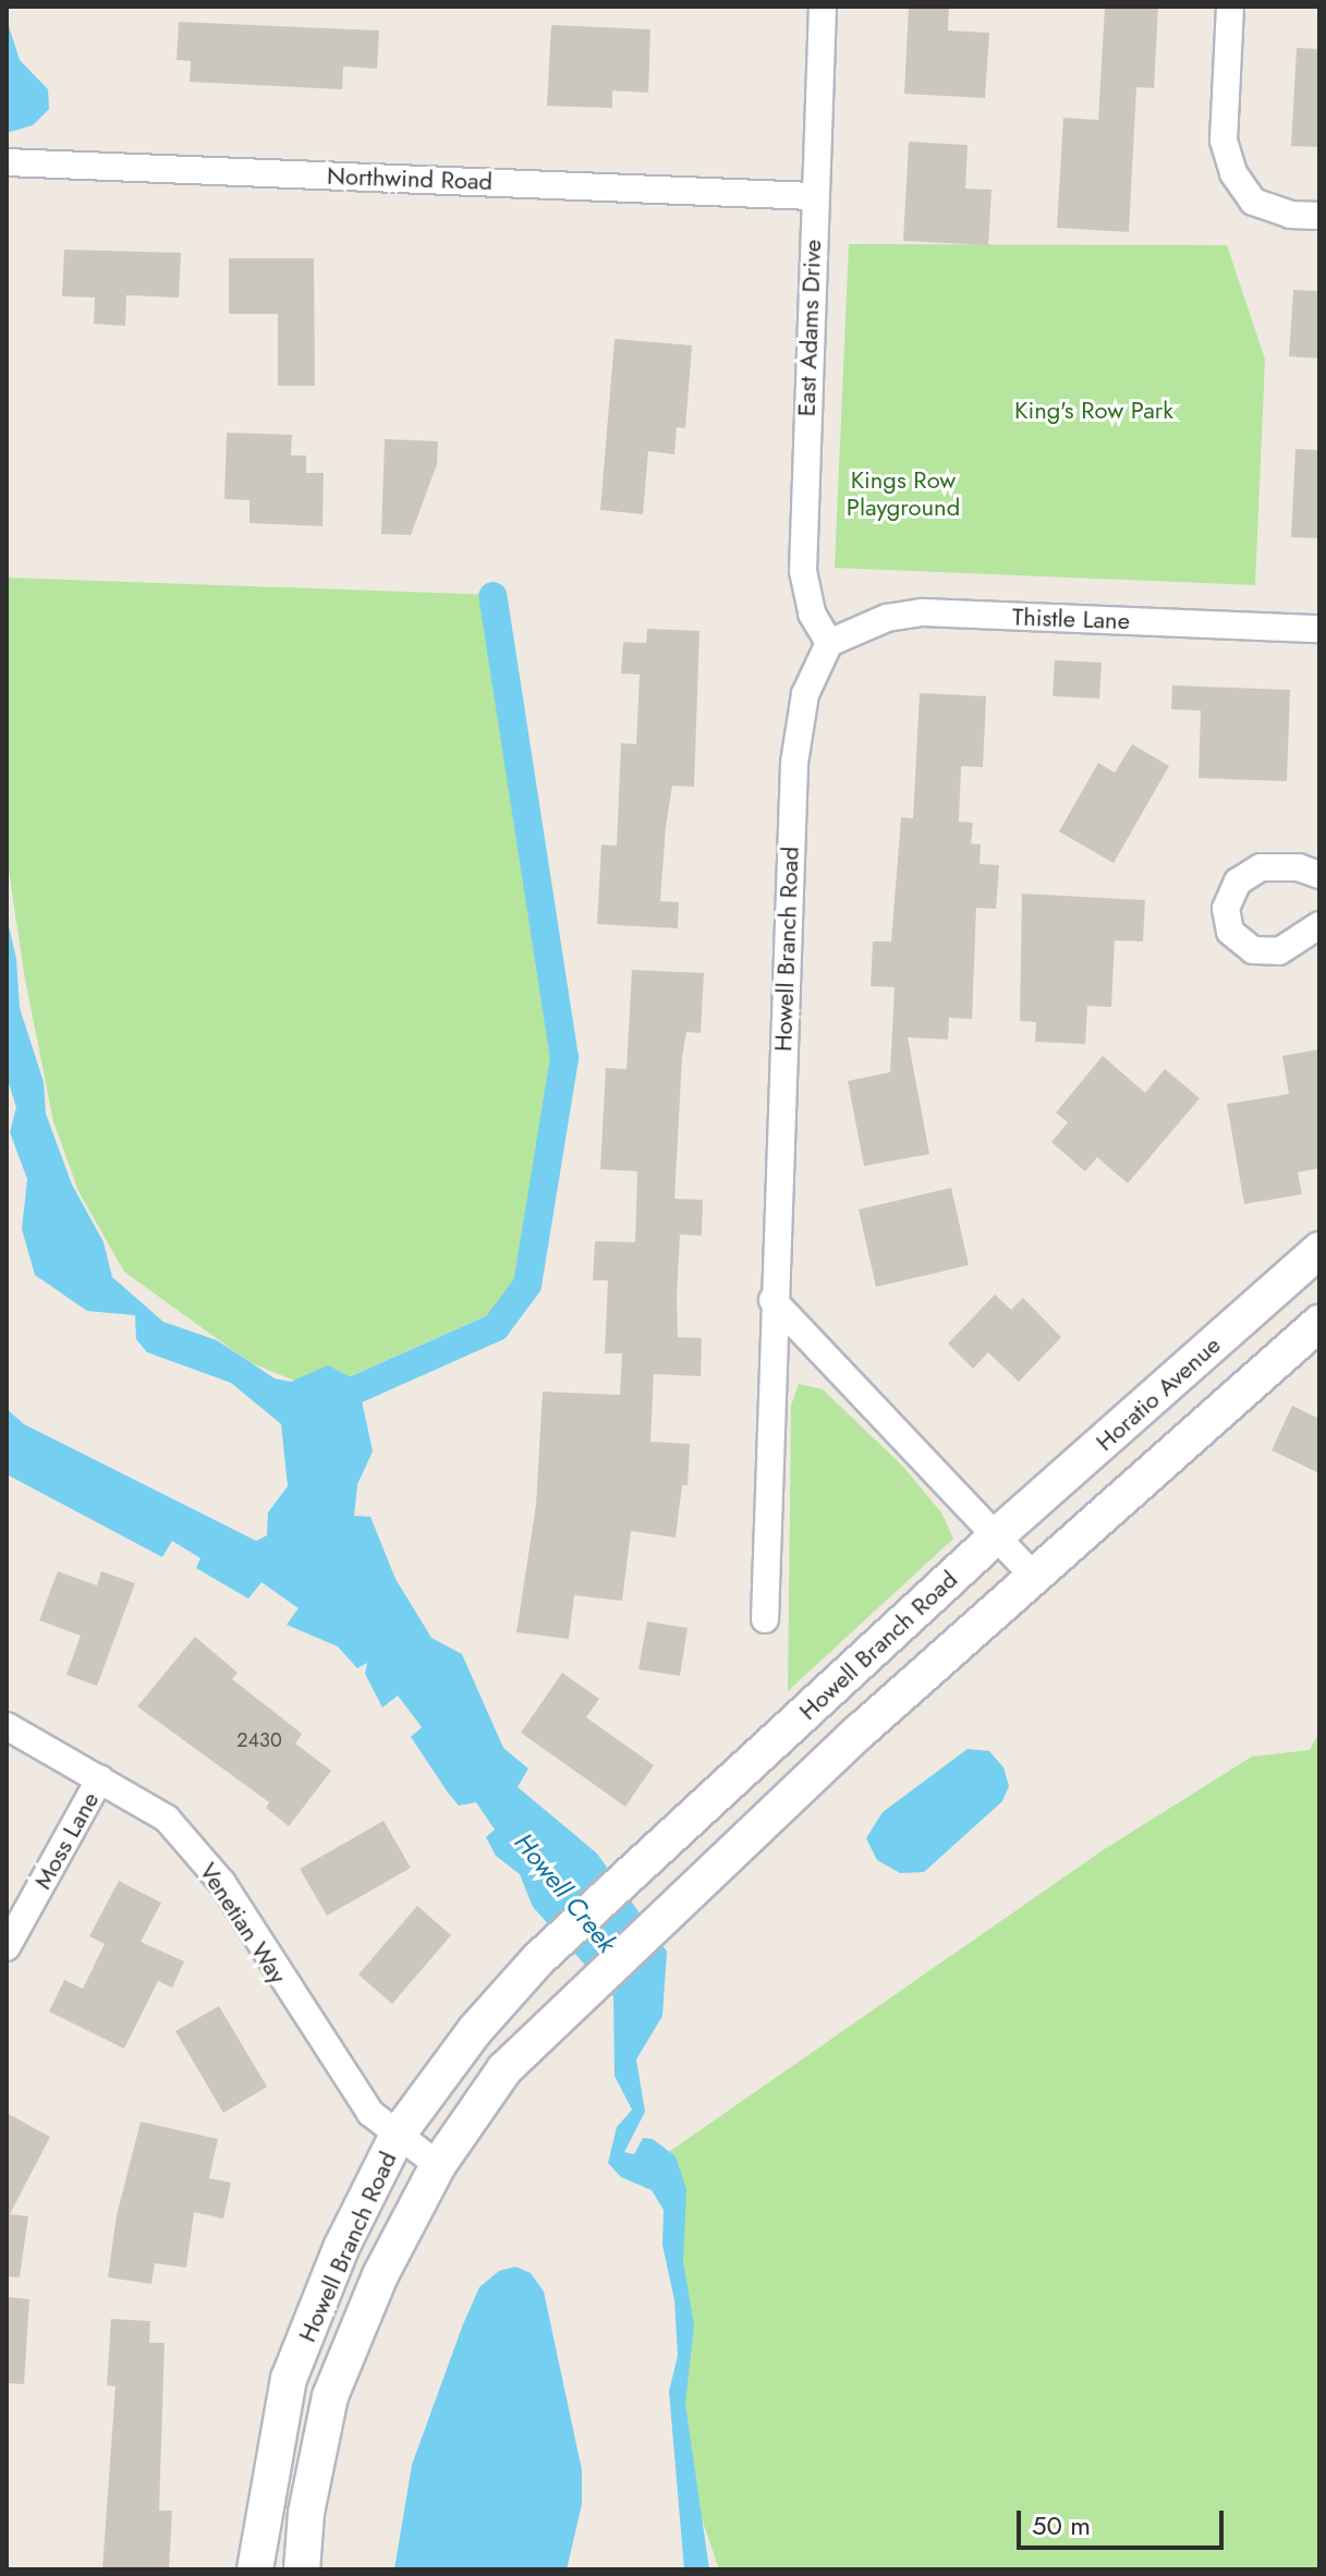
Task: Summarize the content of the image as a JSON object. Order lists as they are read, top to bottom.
{
  "streets": {
    "main road": ["Howell Branch Road", "Horatio Avenue"],
    "street": [
      "Northwind Road",
      "East Adams Drive",
      "Thistle Lane",
      "Moss Lane",
      "Venetian Way"
    ]
  },
  "crossings": [
    ["Northwind Road", "East Adams Drive"],
    ["East Adams Drive", "Thistle Lane"],
    ["East Adams Drive", "Howell Branch Road"],
    ["Thistle Lane", "Howell Branch Road"],
    ["Howell Branch Road", "Horatio Avenue"],
    ["Howell Branch Road", "Venetian Way"],
    ["Moss Lane", "Venetian Way"]
  ],
  "water": ["Howell Creek"],
  "parks": ["King's Row Park", "Kings Row Playground"],
  "house_numbers": ["2430"],
  "scale_bar": "50 m"
}
